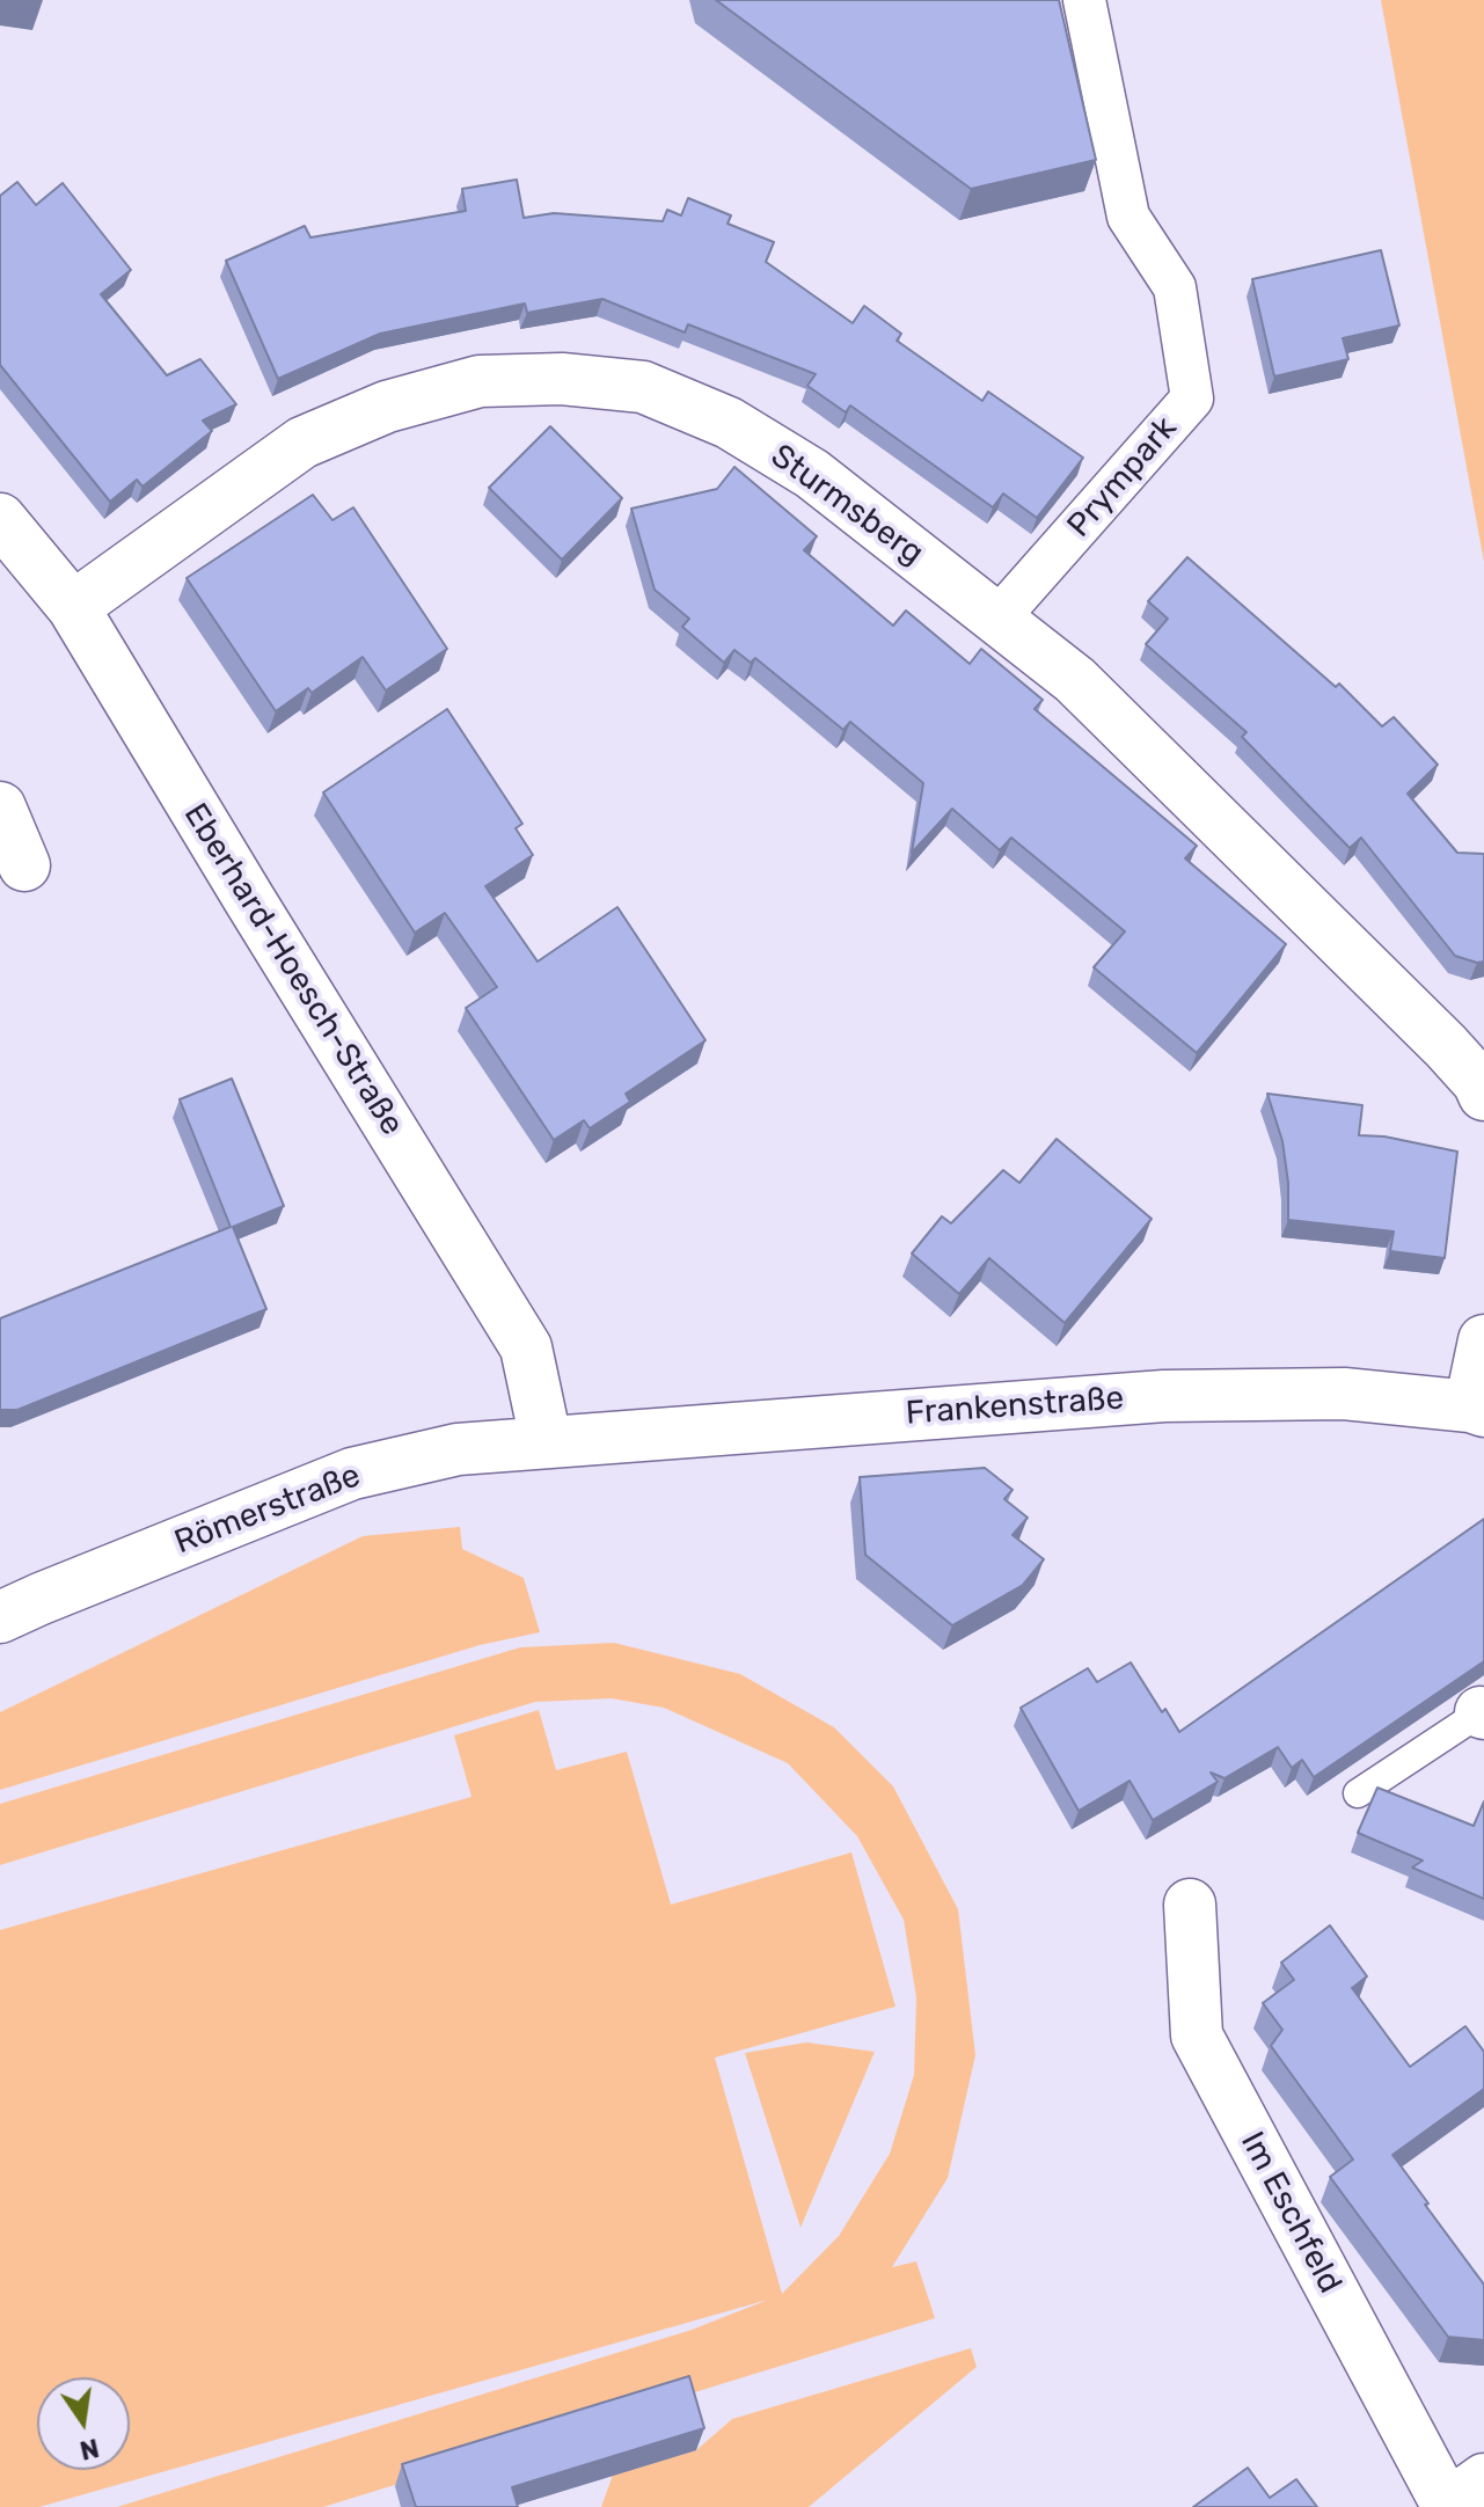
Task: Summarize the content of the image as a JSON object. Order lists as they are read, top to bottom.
{
  "streets": {
    "street": [
      "Prympark",
      "Sturmsberg",
      "Eberhard-Hoesch-Straße",
      "Frankenstraße",
      "Römerstraße",
      "Im Eschfeld"
    ]
  },
  "crossings": [
    ["Prympark", "Sturmsberg"],
    ["Sturmsberg", "Eberhard-Hoesch-Straße"],
    ["Eberhard-Hoesch-Straße", "Frankenstraße"],
    ["Eberhard-Hoesch-Straße", "Römerstraße"],
    ["Frankenstraße", "Römerstraße"]
  ],
  "north": "bottom"
}
